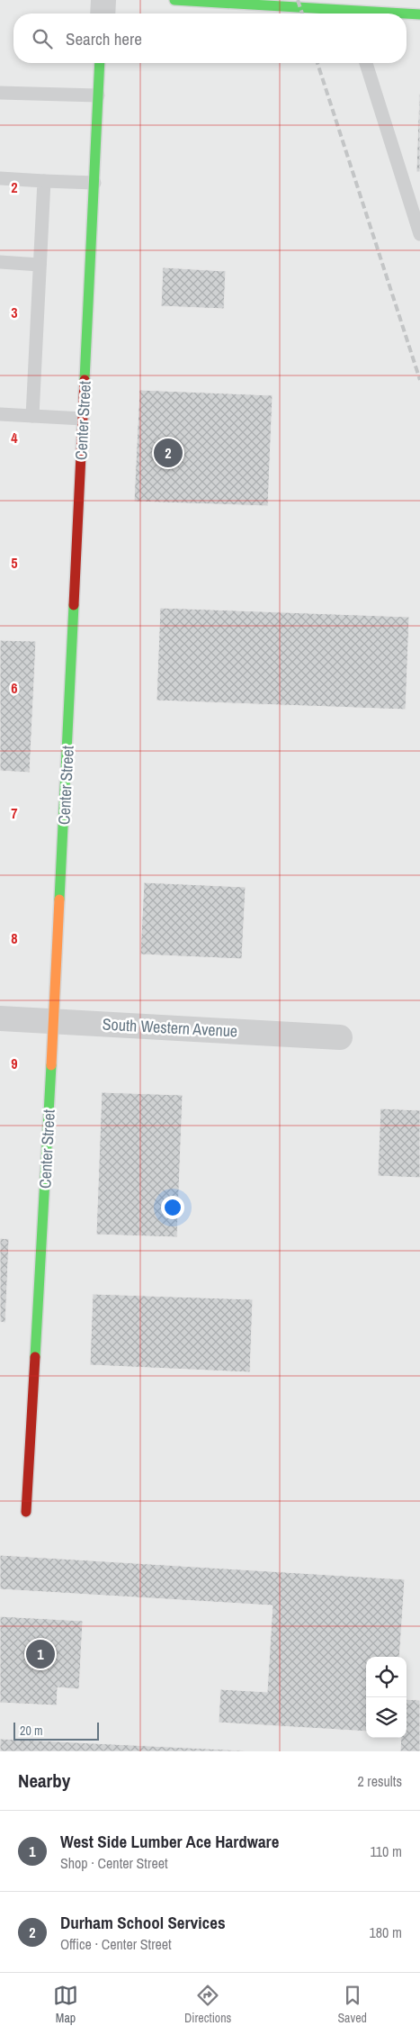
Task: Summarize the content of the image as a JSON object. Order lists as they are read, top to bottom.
{
  "streets": {
    "street": ["Center Street", "South Western Avenue"]
  },
  "crossings": [
    ["Center Street", "South Western Avenue"]
  ],
  "scale_bar": "20 m",
  "page": {
    "search": "Search here",
    "pins": ["2", "1"],
    "scale": "20 m",
    "heading": ["Nearby", "2 results"],
    "list": [
      {
        "mark": "1",
        "name": "West Side Lumber Ace Hardware",
        "note": "Shop · Center Street",
        "value": "110 m"
      },
      {
        "mark": "2",
        "name": "Durham School Services",
        "note": "Office · Center Street",
        "value": "180 m"
      }
    ],
    "nav": ["Map", "Directions", "Saved"]
  },
  "grid": {
    "rows": [
      "2",
      "3",
      "4",
      "5",
      "6",
      "7",
      "8",
      "9"
    ]
  }
}
